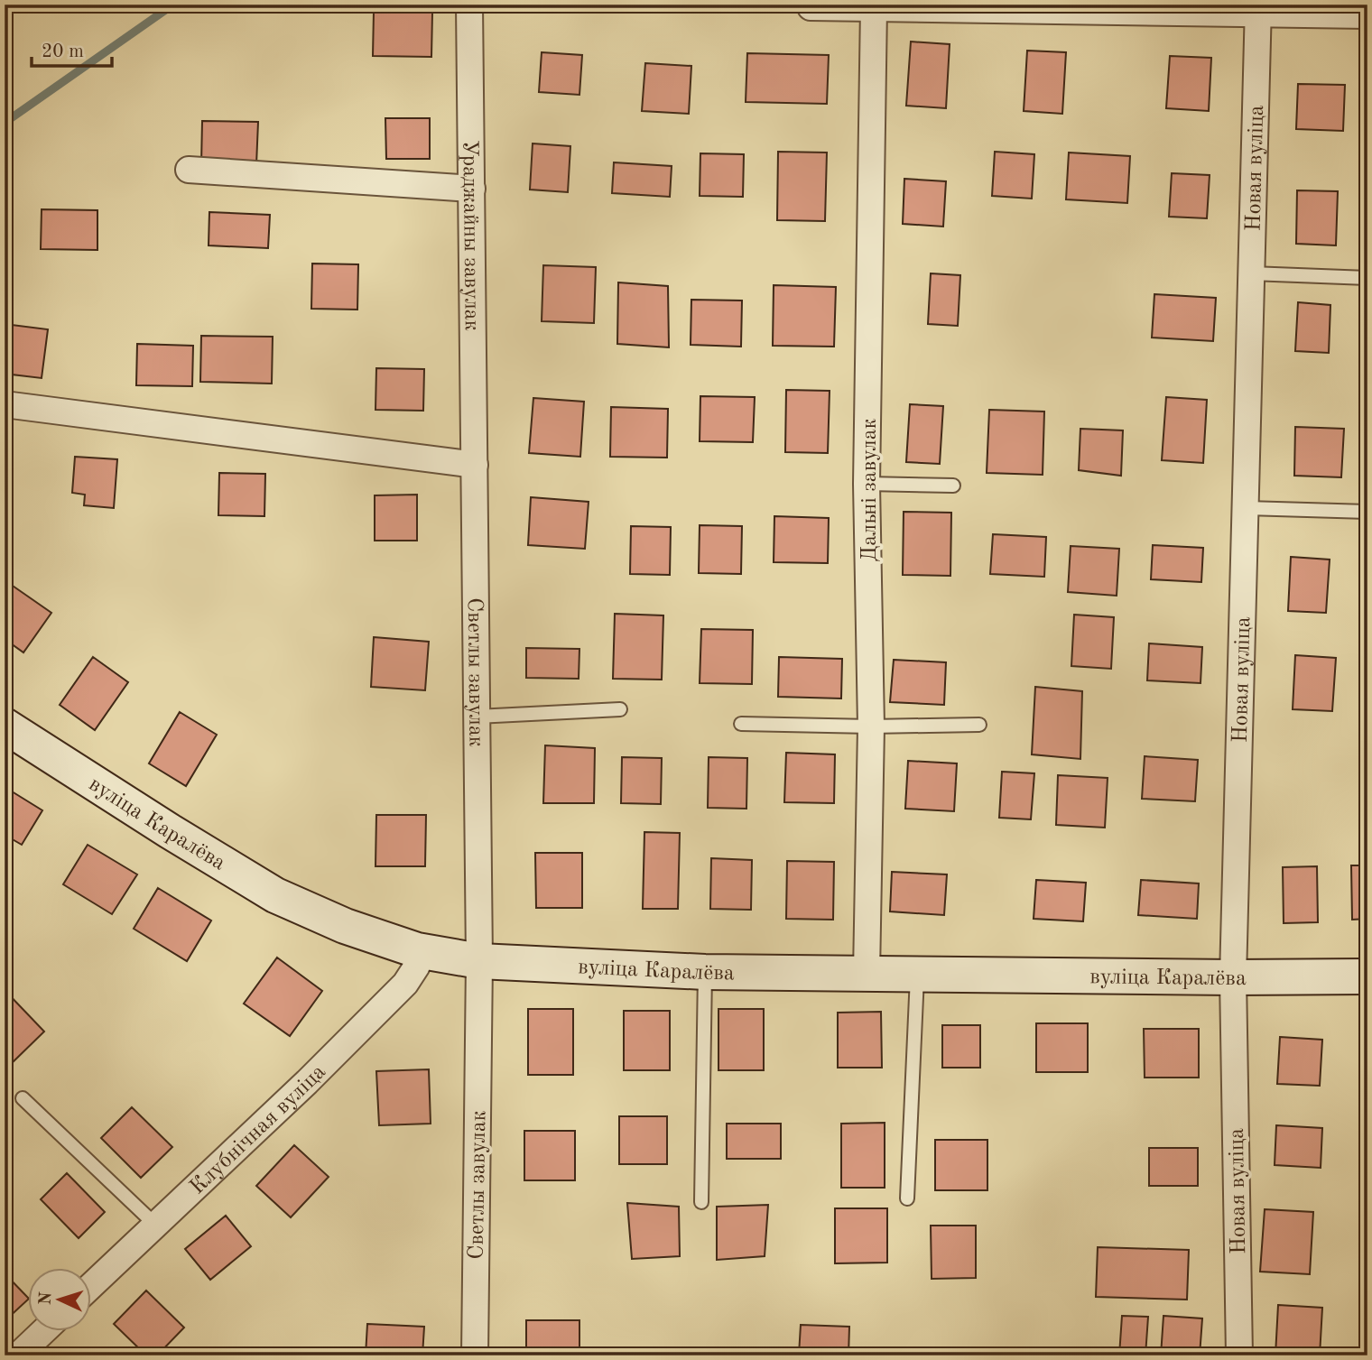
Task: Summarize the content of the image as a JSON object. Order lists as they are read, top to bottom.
{
  "streets": {
    "main road": ["вуліца Каралёва"],
    "street": [
      "Новая вуліца",
      "Ураджайны завулак",
      "Дальні завулак",
      "Светлы завулак",
      "Клубнічная вуліца"
    ]
  },
  "crossings": [
    ["Новая вуліца", "вуліца Каралёва"],
    ["Ураджайны завулак", "Светлы завулак"],
    ["Дальні завулак", "вуліца Каралёва"],
    ["Светлы завулак", "вуліца Каралёва"],
    ["вуліца Каралёва", "Клубнічная вуліца"]
  ],
  "scale_bar": "20 m",
  "north": "left"
}
